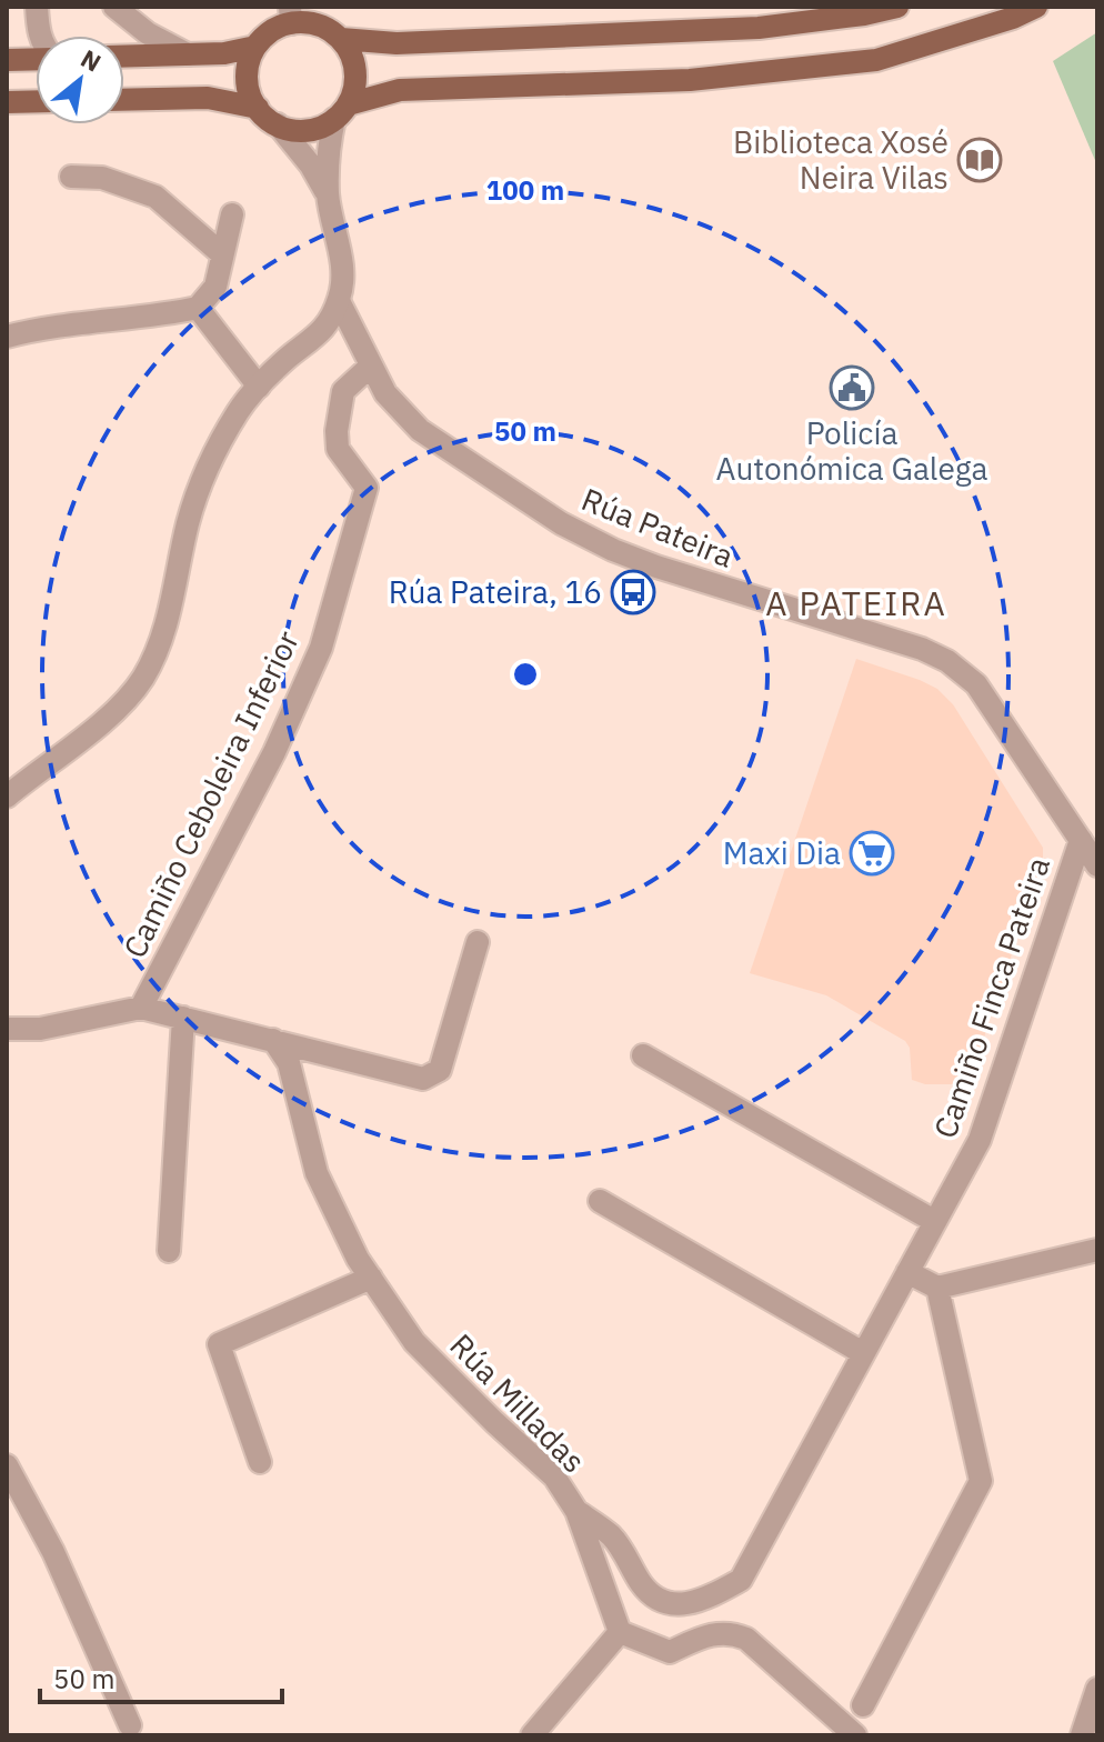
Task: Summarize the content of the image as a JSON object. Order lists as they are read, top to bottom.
{
  "streets": {
    "street": [
      "Rúa Pateira",
      "Camiño Ceboleira Inferior",
      "Camiño Finca Pateira",
      "Rúa Milladas"
    ]
  },
  "crossings": [
    ["Rúa Pateira", "Camiño Ceboleira Inferior"],
    ["Rúa Pateira", "Camiño Finca Pateira"],
    ["Camiño Finca Pateira", "Rúa Milladas"]
  ],
  "districts": ["A PATEIRA"],
  "places": {
    "library": ["Biblioteca Xosé Neira Vilas"],
    "public building": ["Policía Autonómica Galega"],
    "bus stop": ["Rúa Pateira, 16"],
    "supermarket": ["Maxi Dia"]
  },
  "scale_bar": "50 m",
  "north": "top right",
  "rings": ["100 m", "50 m"]
}
